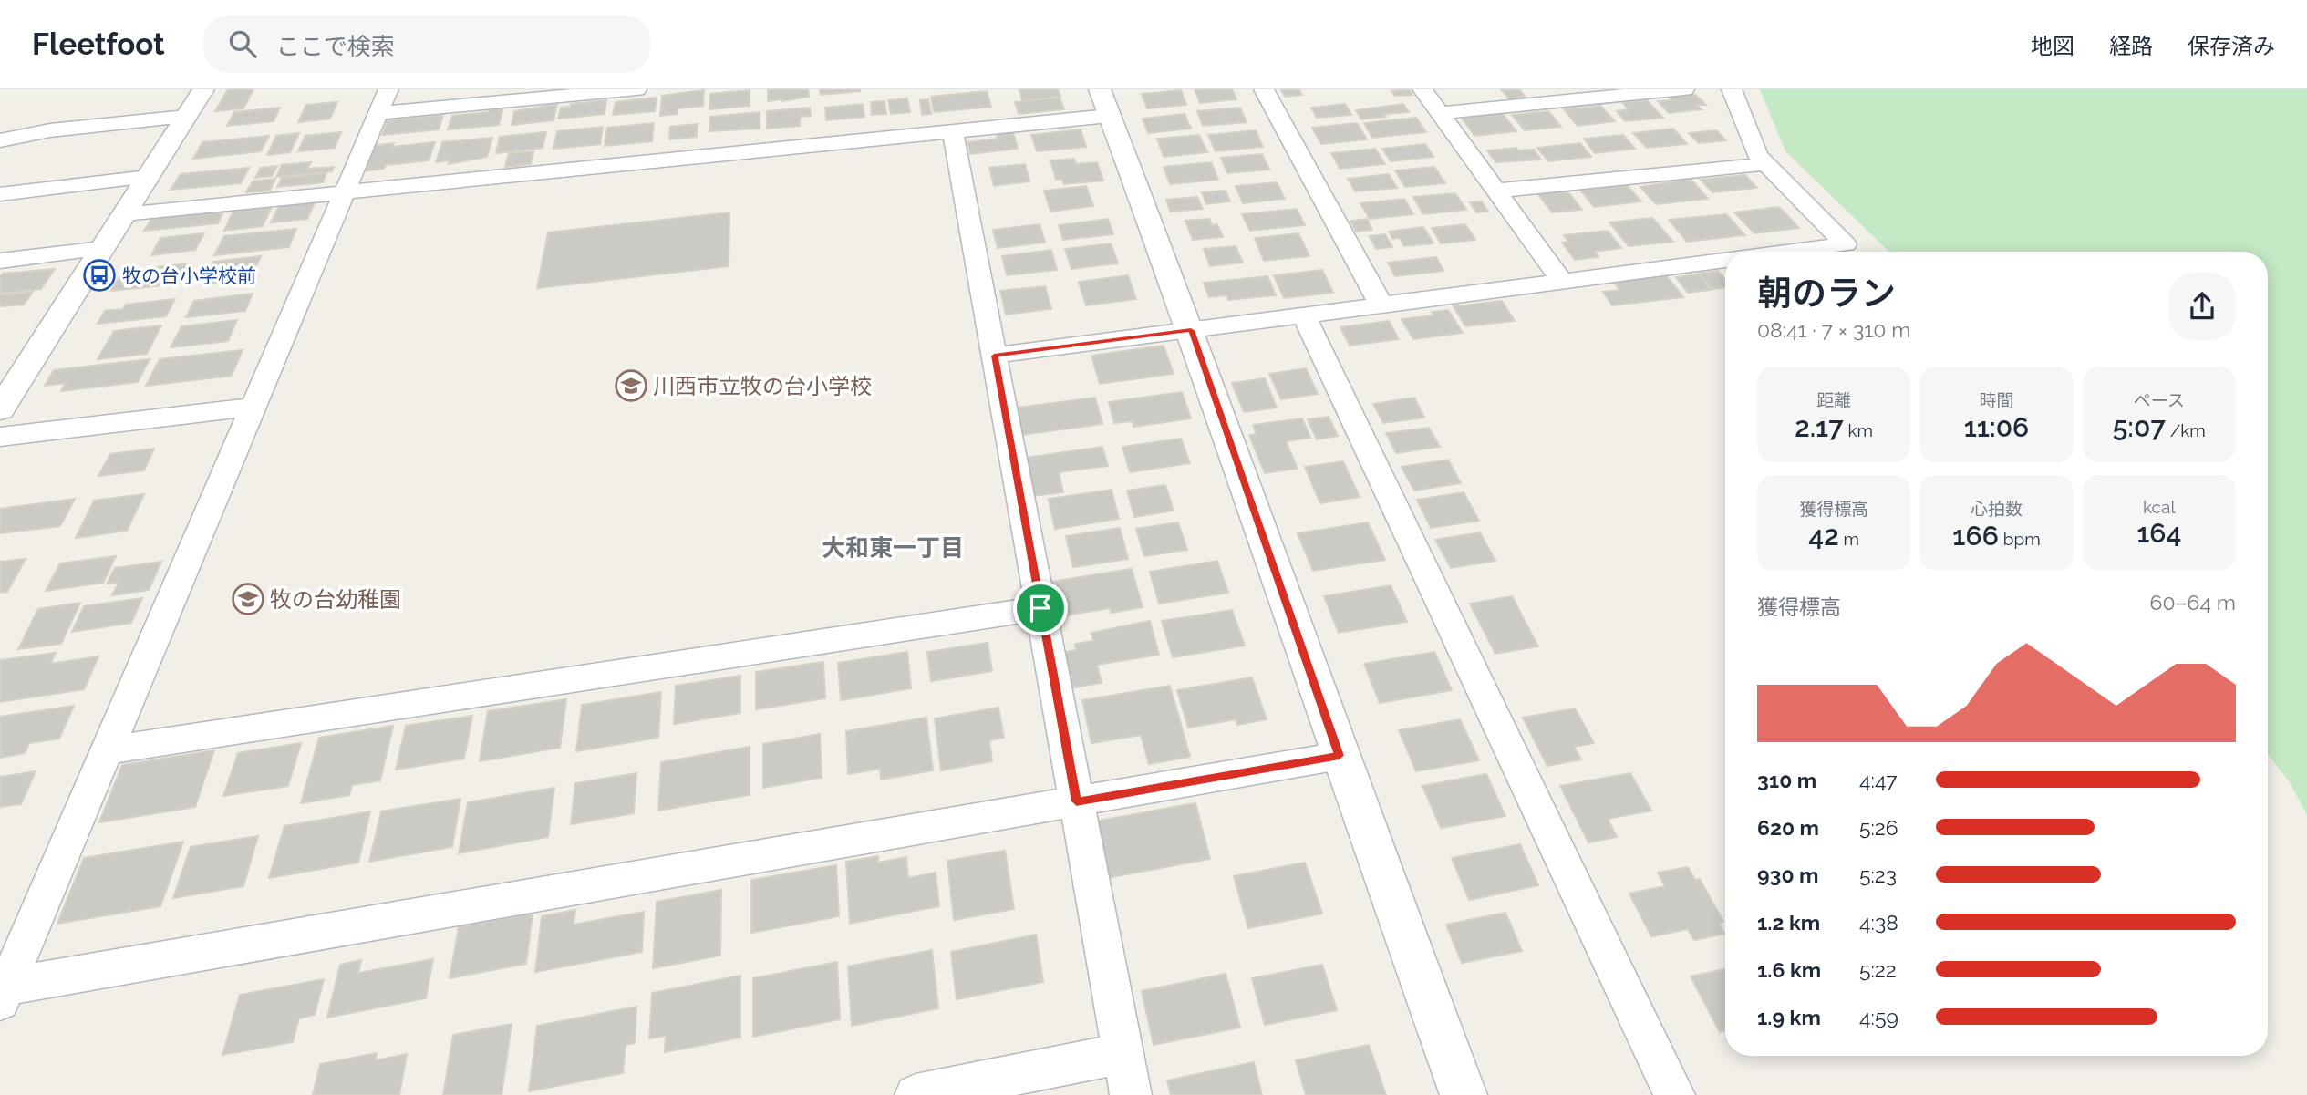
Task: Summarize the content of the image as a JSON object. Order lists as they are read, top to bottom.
{
  "districts": ["大和東一丁目"],
  "places": {
    "bus stop": ["牧の台小学校前"],
    "school or university": ["川西市立牧の台小学校", "牧の台幼稚園"]
  },
  "page": {
    "header": "Fleetfoot",
    "search": "ここで検索",
    "nav": ["地図", "経路", "保存済み"],
    "heading": ["朝のラン", "08:41 · 7 × 310 m"],
    "stats": [
      ["距離", "2.17 km"],
      ["時間", "11:06"],
      ["ペース", "5:07 /km"],
      ["獲得標高", "42 m"],
      ["心拍数", "166 bpm"],
      ["kcal", "164"]
    ],
    "chart": ["獲得標高", "60–64 m"],
    "list": [
      {
        "name": "310 m",
        "note": "4:47"
      },
      {
        "name": "620 m",
        "note": "5:26"
      },
      {
        "name": "930 m",
        "note": "5:23"
      },
      {
        "name": "1.2 km",
        "note": "4:38"
      },
      {
        "name": "1.6 km",
        "note": "5:22"
      },
      {
        "name": "1.9 km",
        "note": "4:59"
      }
    ]
  }
}
